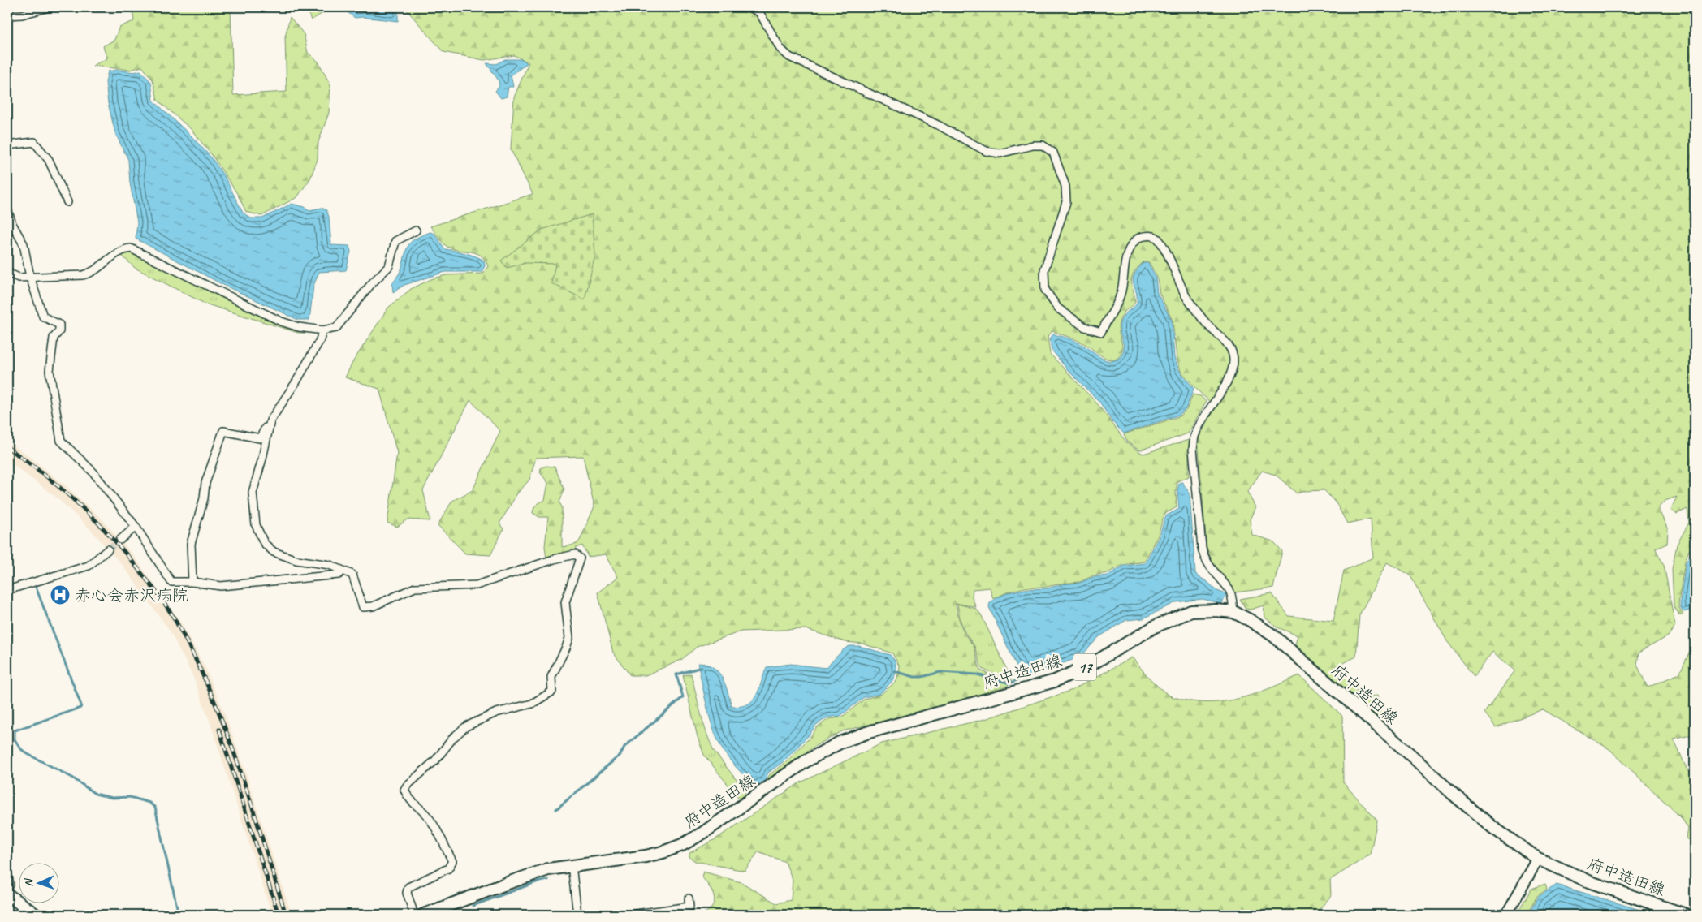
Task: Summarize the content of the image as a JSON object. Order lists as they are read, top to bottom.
{
  "streets": {
    "main road": ["17", "府中造田線"]
  },
  "places": {
    "hospital": ["赤心会赤沢病院"]
  },
  "north": "left"
}
